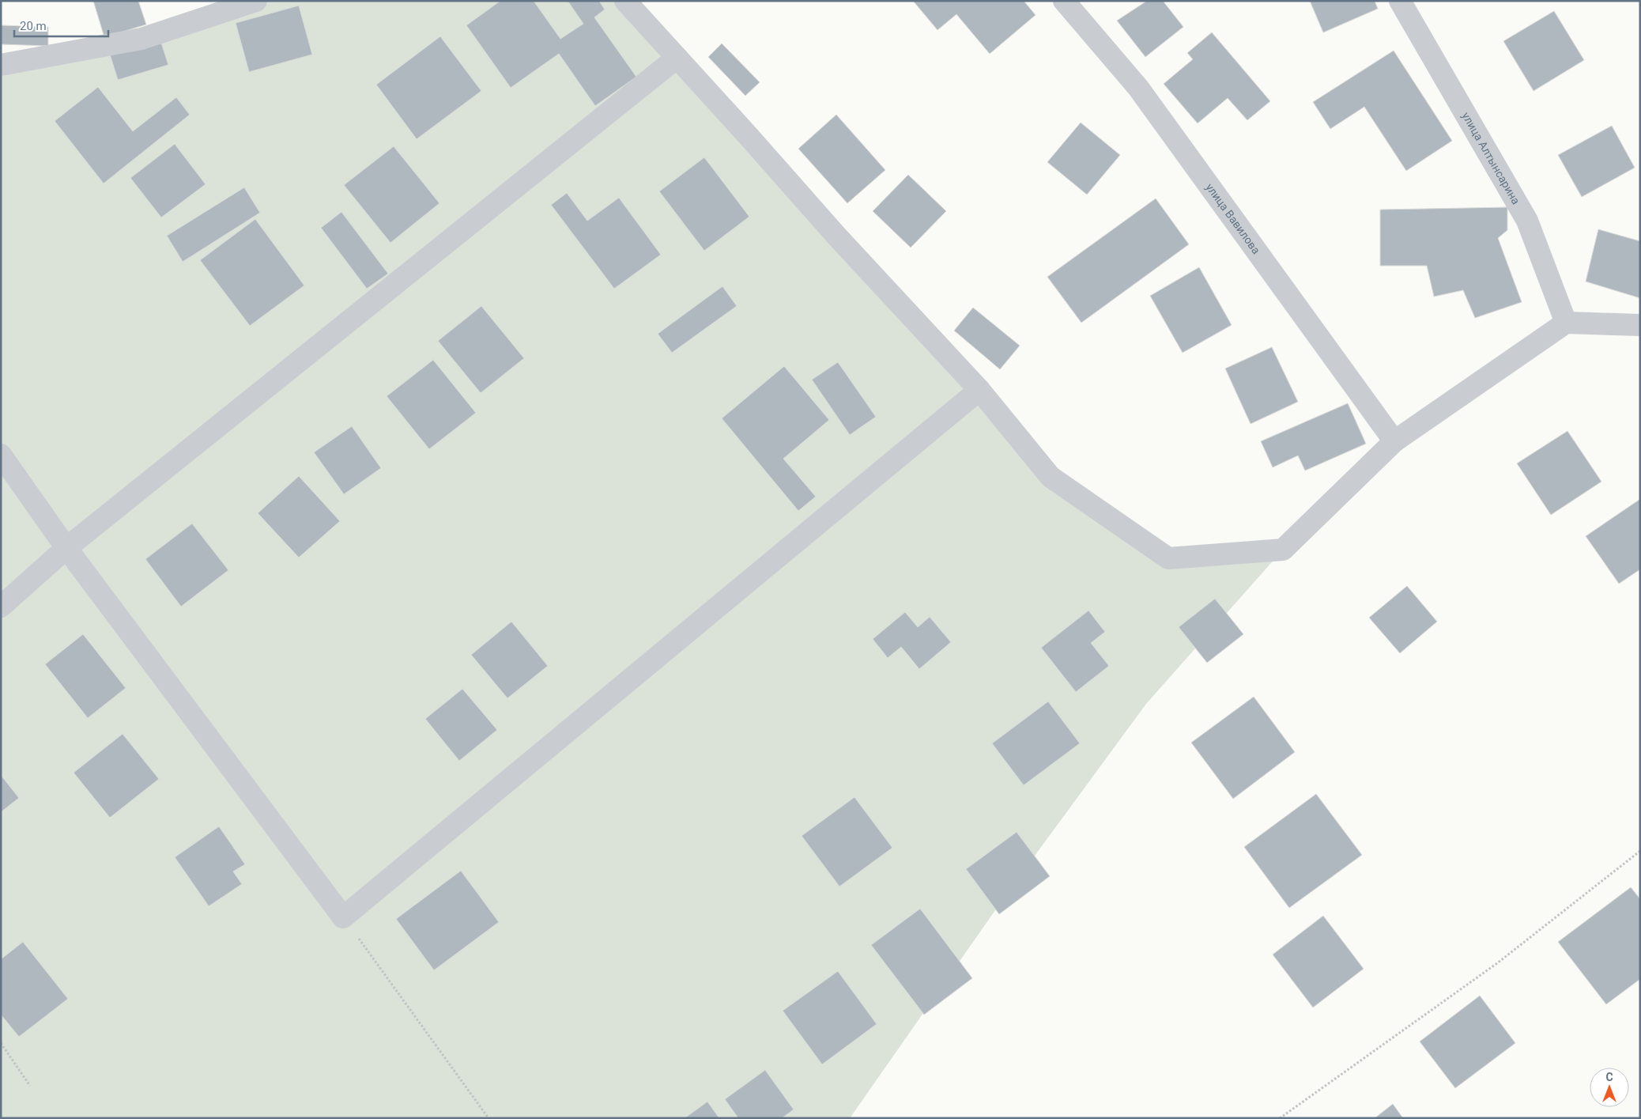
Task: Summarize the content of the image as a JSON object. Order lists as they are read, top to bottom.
{
  "streets": {
    "street": ["улица Алтынсарина", "улица Вавилова"]
  },
  "scale_bar": "20 m",
  "north": "top"
}
